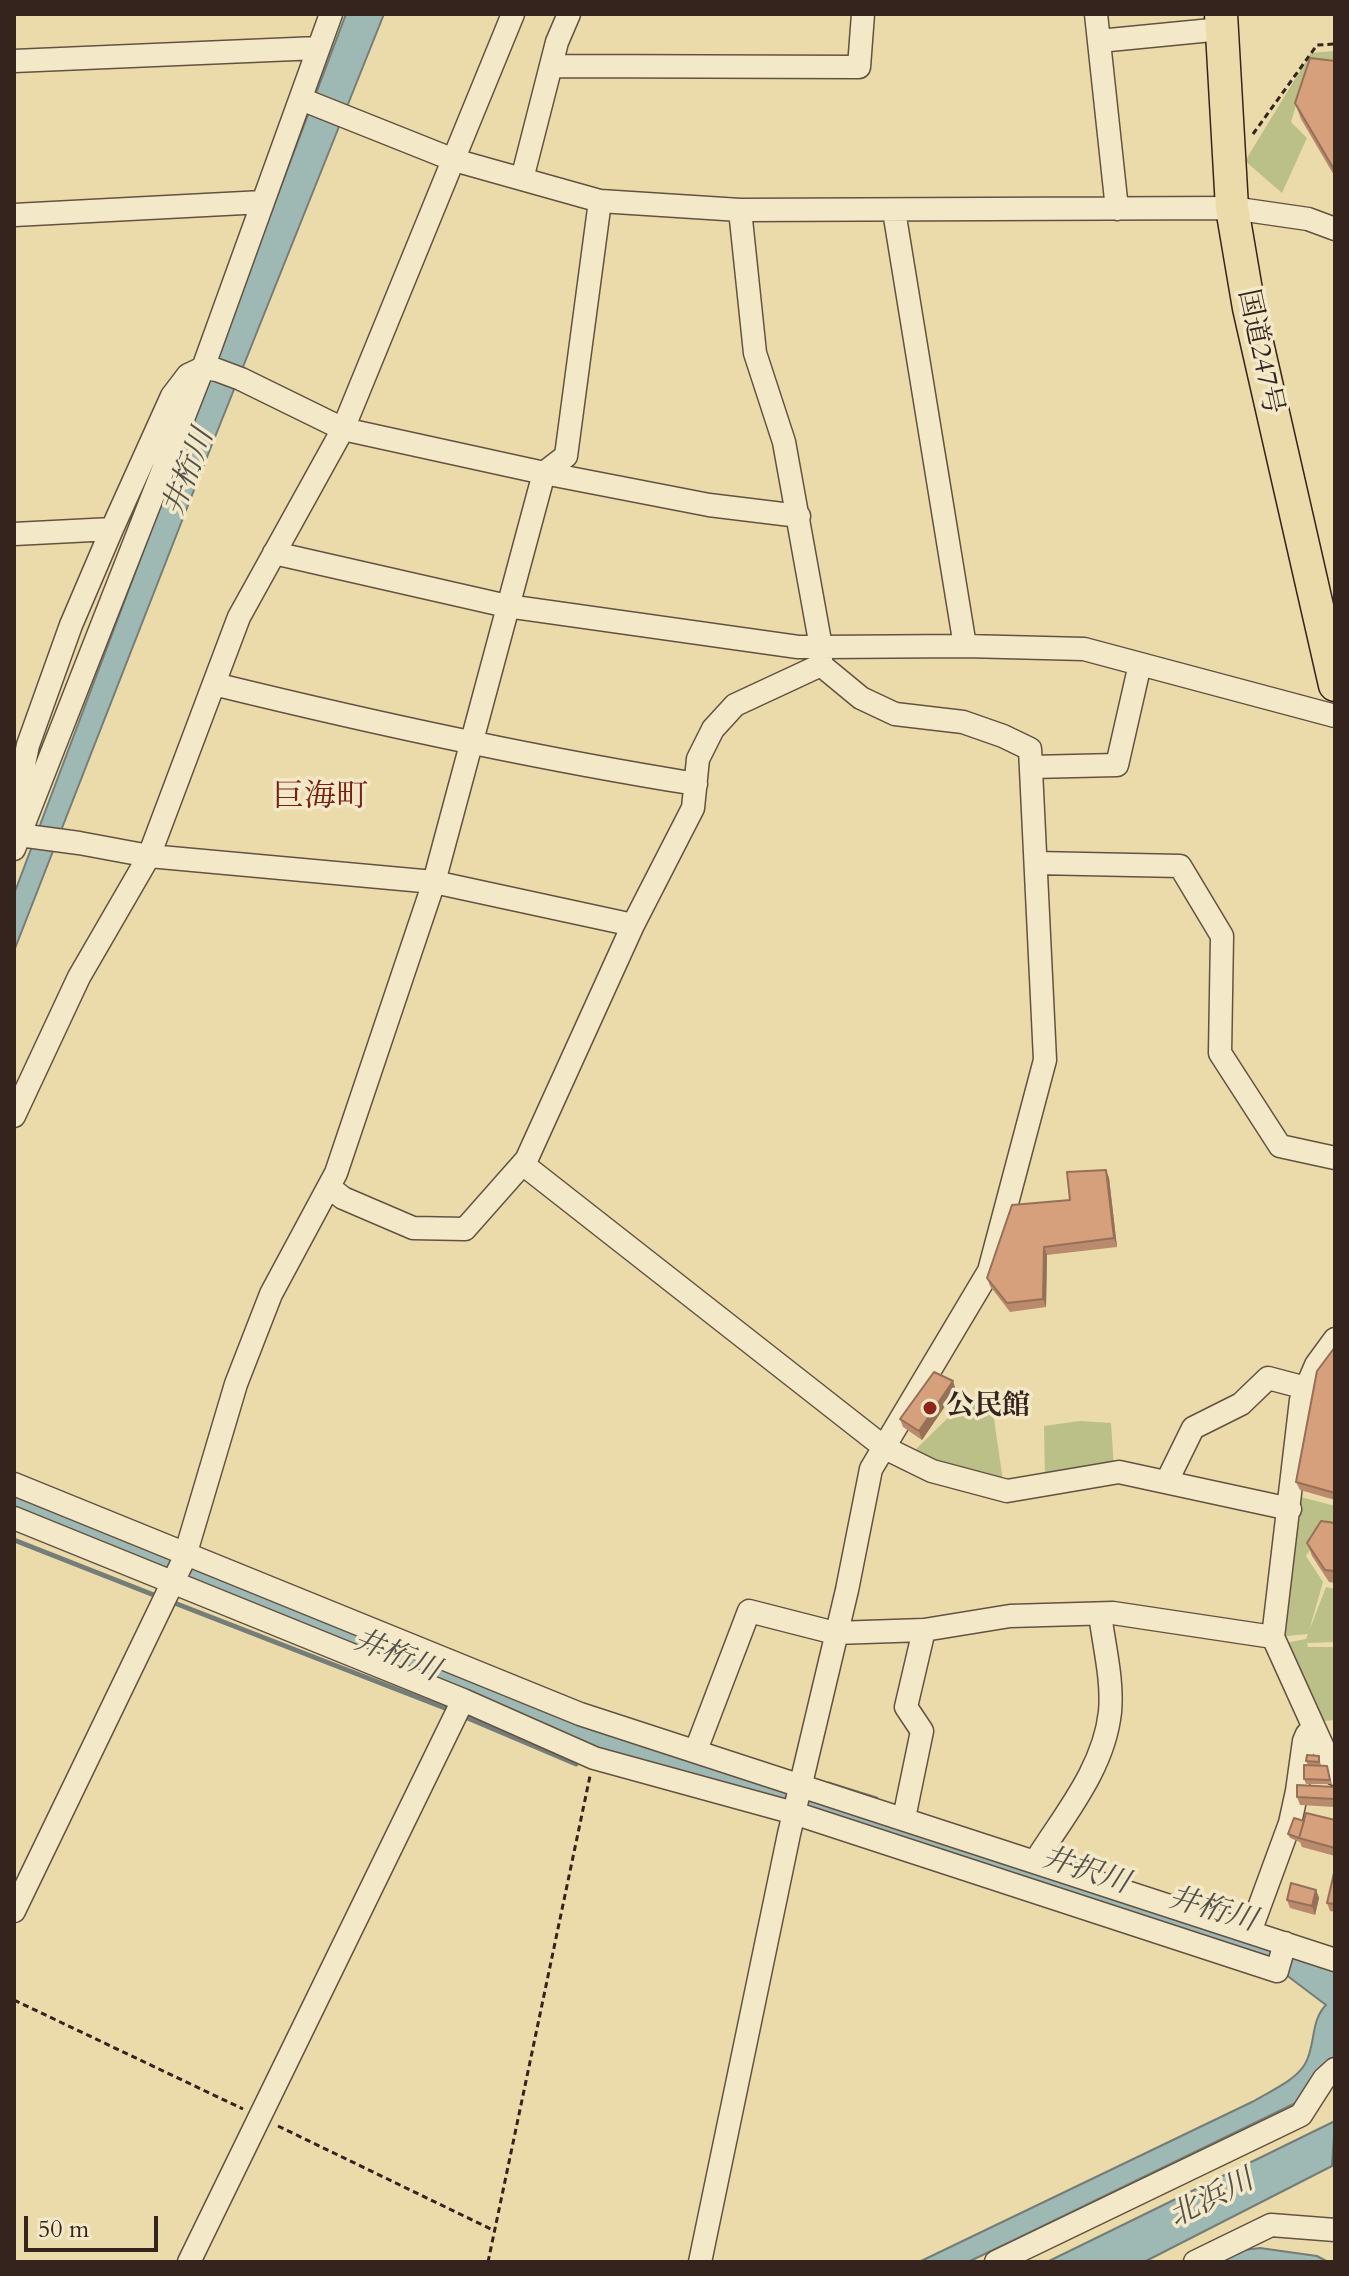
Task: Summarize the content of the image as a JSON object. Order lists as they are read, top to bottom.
{
  "streets": {
    "highway": ["国道247号"]
  },
  "districts": ["巨海町"],
  "water": ["井桁川", "井択川", "北浜川"],
  "places": ["公民館"],
  "scale_bar": "50 m"
}
